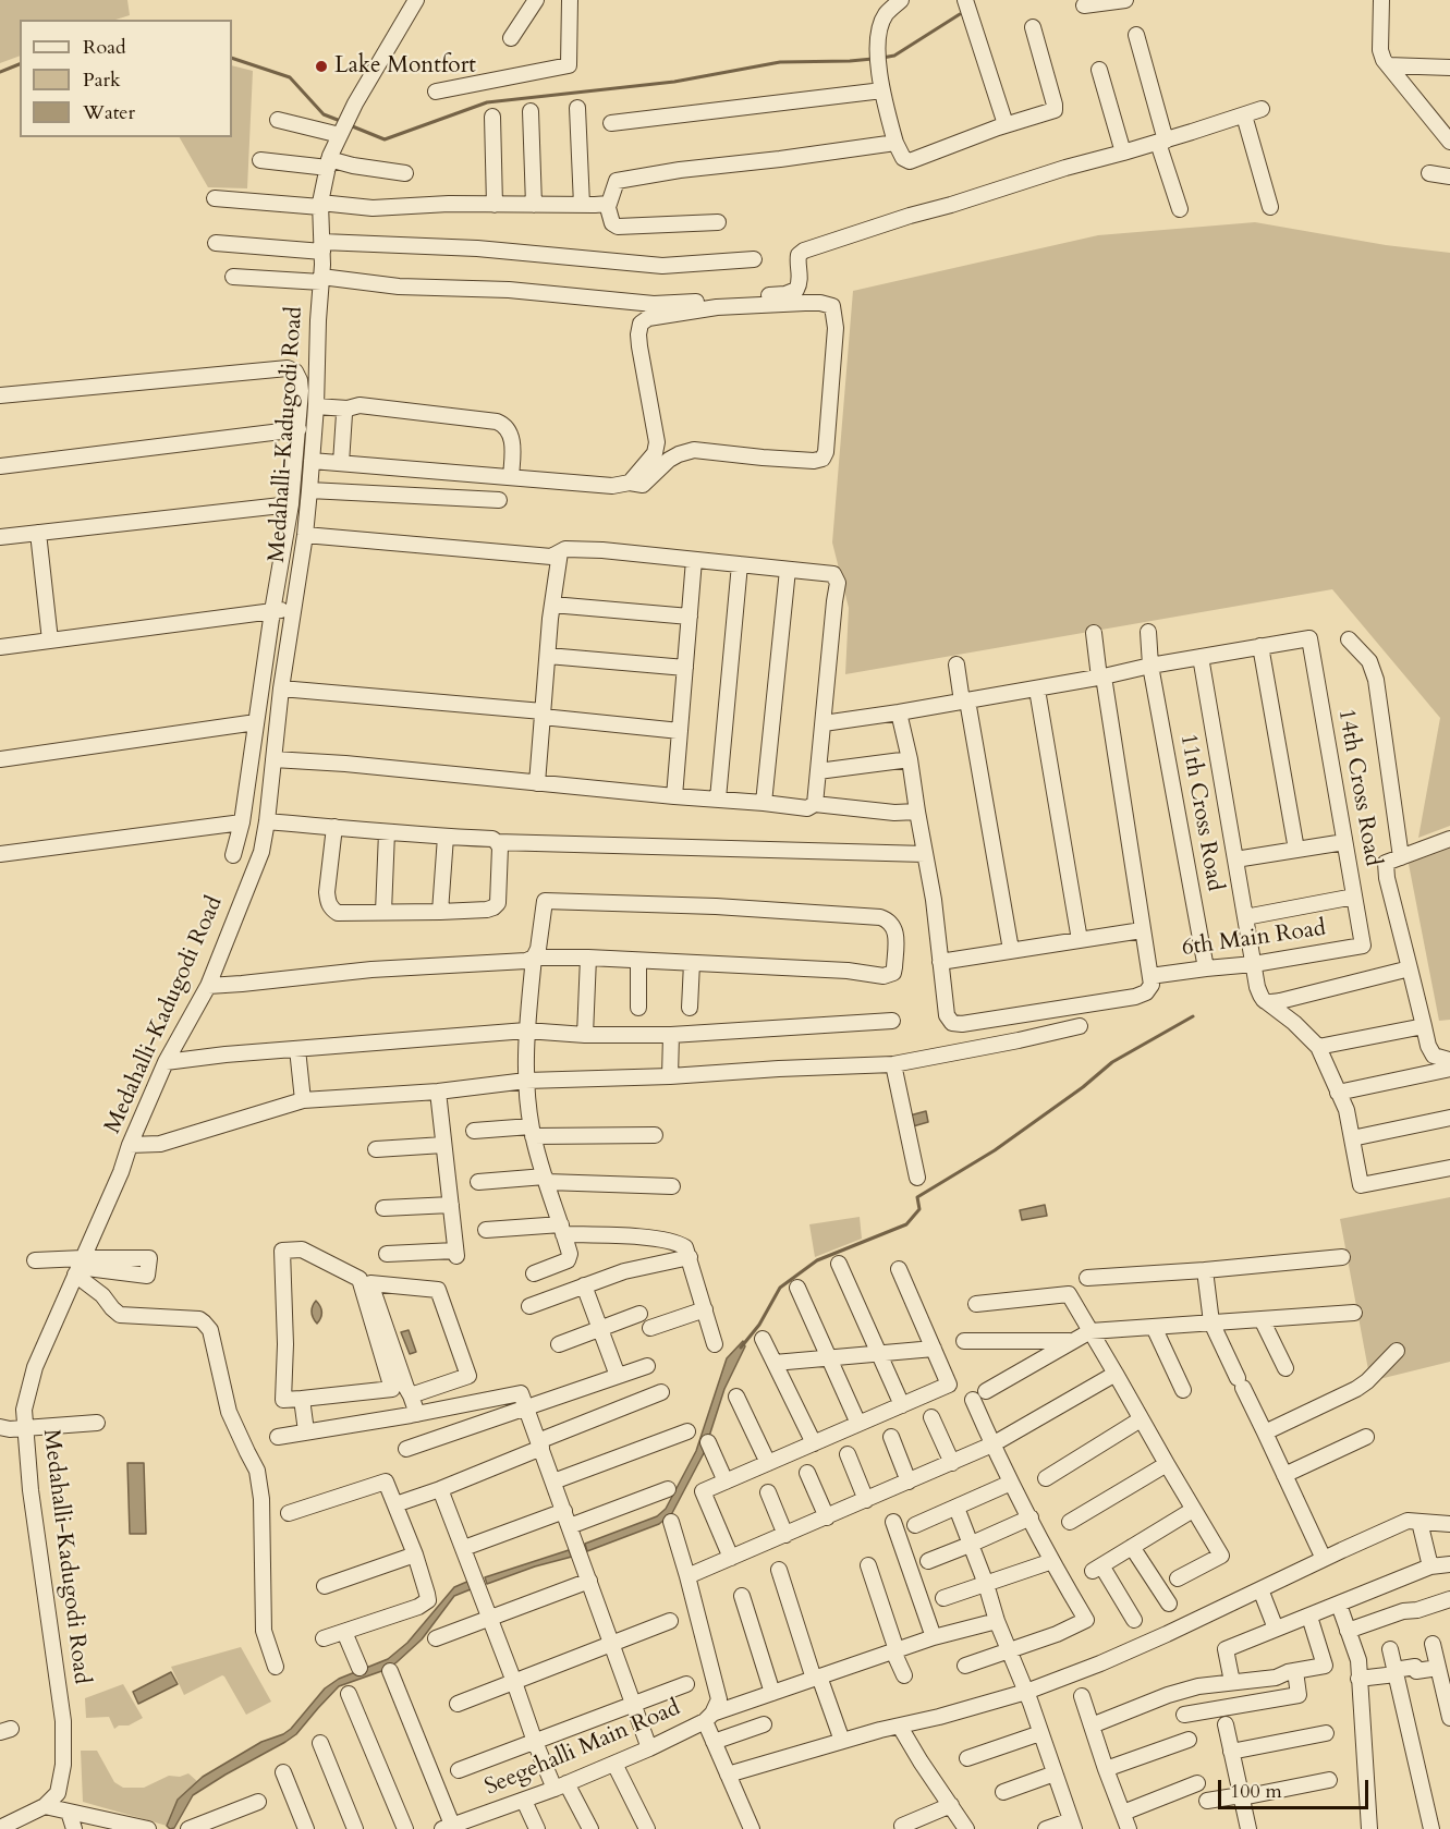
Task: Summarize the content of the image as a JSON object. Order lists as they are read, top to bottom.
{
  "streets": {
    "street": [
      "Medahalli-Kadugodi Road",
      "14th Cross Road",
      "11th Cross Road",
      "6th Main Road",
      "Seegehalli Main Road"
    ]
  },
  "crossings": [
    ["14th Cross Road", "6th Main Road"],
    ["11th Cross Road", "6th Main Road"]
  ],
  "places": ["Lake Montfort"],
  "legend": ["Road", "Park", "Water"],
  "scale_bar": "100 m"
}
